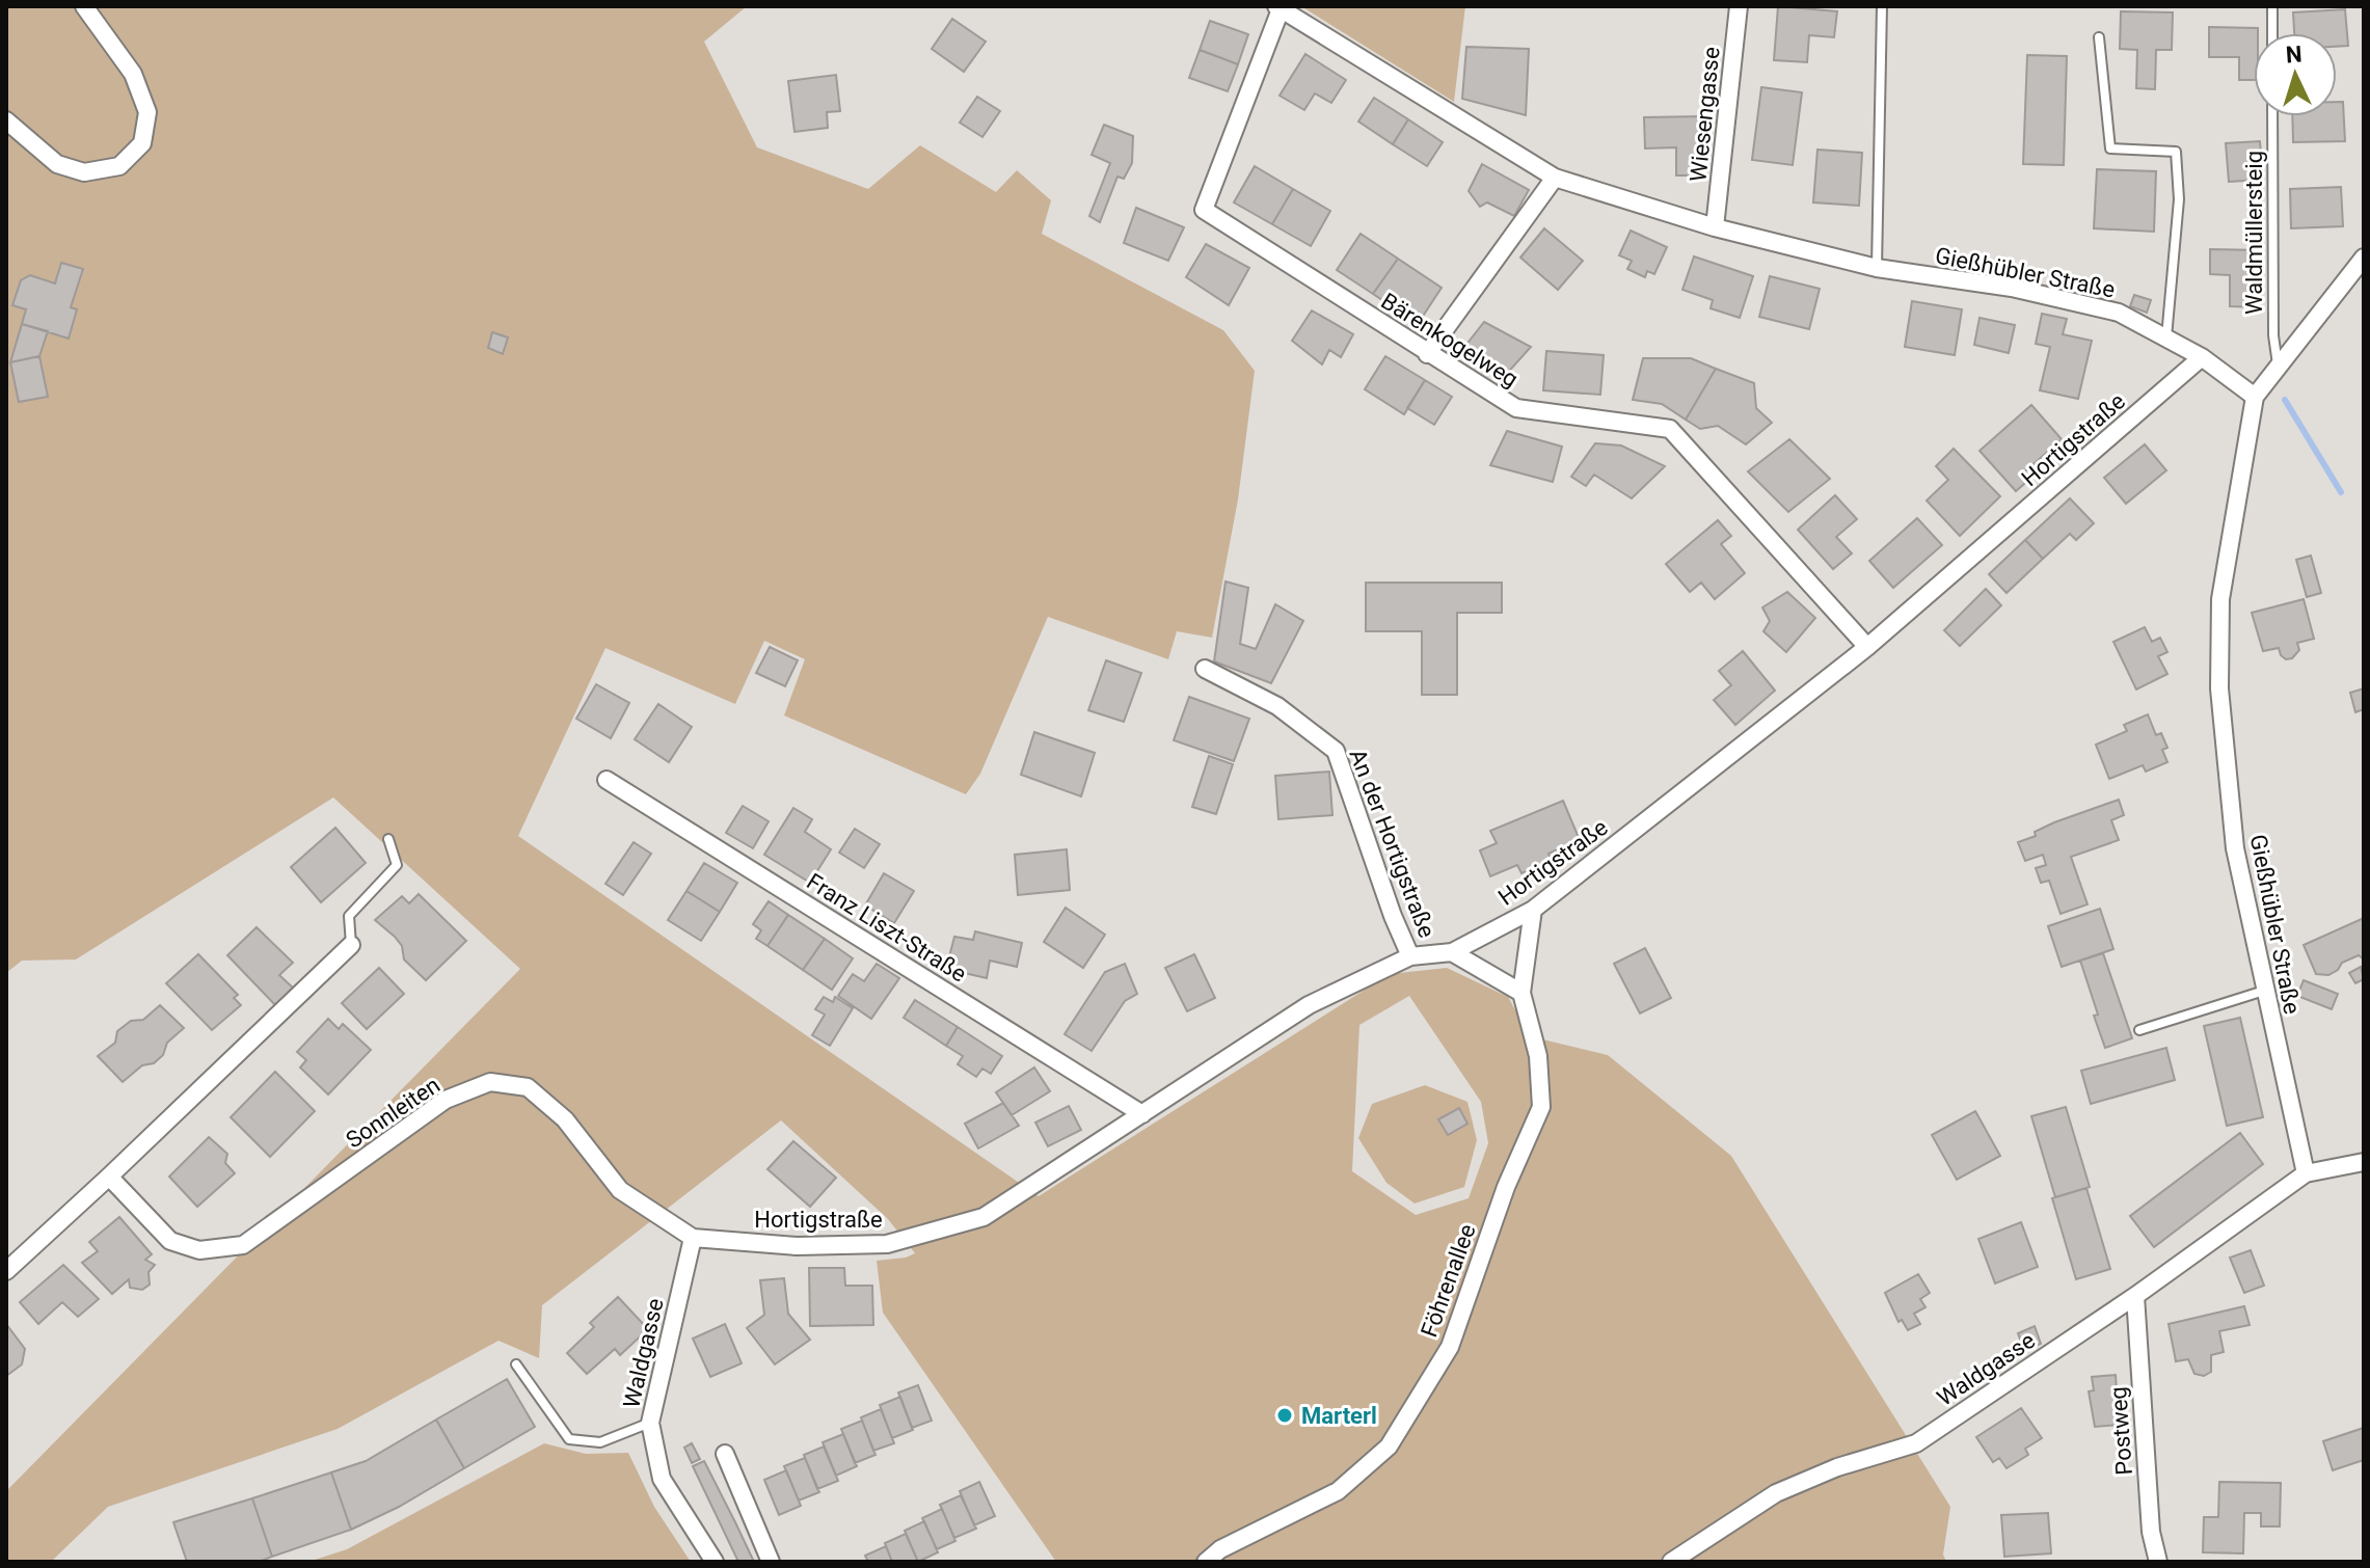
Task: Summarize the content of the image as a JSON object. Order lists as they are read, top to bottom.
{
  "streets": {
    "street": [
      "Wiesengasse",
      "Gießhübler Straße",
      "Bärenkogelweg",
      "Hortigstraße",
      "An der Hortigstraße",
      "Franz Liszt-Straße",
      "Sonnleiten",
      "Föhrenallee",
      "Waldgasse",
      "Postweg"
    ],
    "lane": ["Waldmüllersteig"]
  },
  "crossings": [
    ["Wiesengasse", "Gießhübler Straße"],
    ["Gießhübler Straße", "Bärenkogelweg"],
    ["Gießhübler Straße", "Hortigstraße"],
    ["Gießhübler Straße", "Waldgasse"],
    ["Bärenkogelweg", "Hortigstraße"],
    ["Hortigstraße", "An der Hortigstraße"],
    ["Hortigstraße", "Franz Liszt-Straße"],
    ["Hortigstraße", "Sonnleiten"],
    ["Hortigstraße", "Föhrenallee"],
    ["Hortigstraße", "Waldgasse"],
    ["Sonnleiten", "Waldgasse"],
    ["Waldgasse", "Postweg"]
  ],
  "places": ["Marterl"],
  "north": "top"
}
